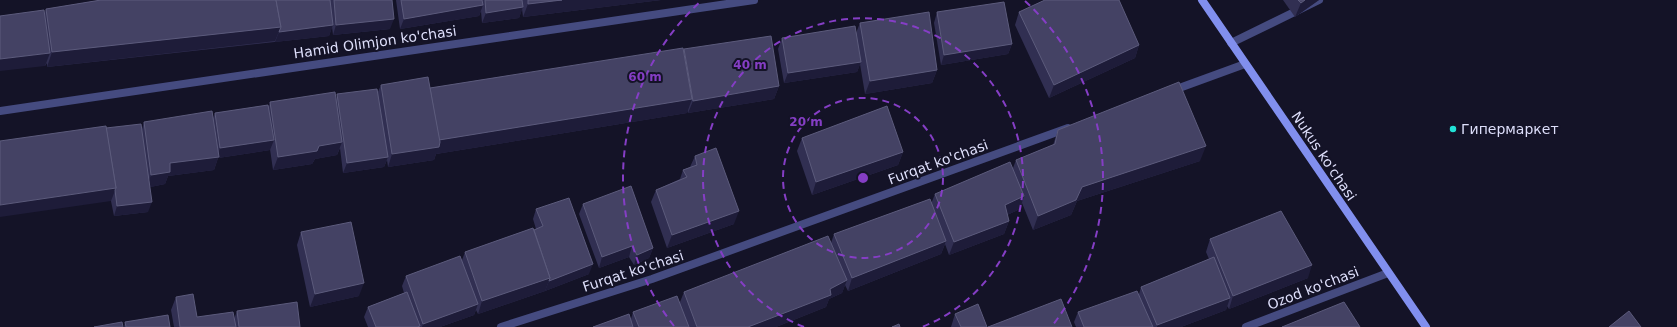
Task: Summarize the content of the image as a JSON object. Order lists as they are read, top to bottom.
{
  "streets": {
    "main road": ["Nukus ko'chasi"],
    "street": ["Hamid Olimjon ko'chasi", "Furqat ko'chasi", "Ozod ko'chasi"]
  },
  "crossings": [
    ["Nukus ko'chasi", "Ozod ko'chasi"]
  ],
  "places": ["Гипермаркет"],
  "rings": ["40 m", "60 m", "20 m"]
}
